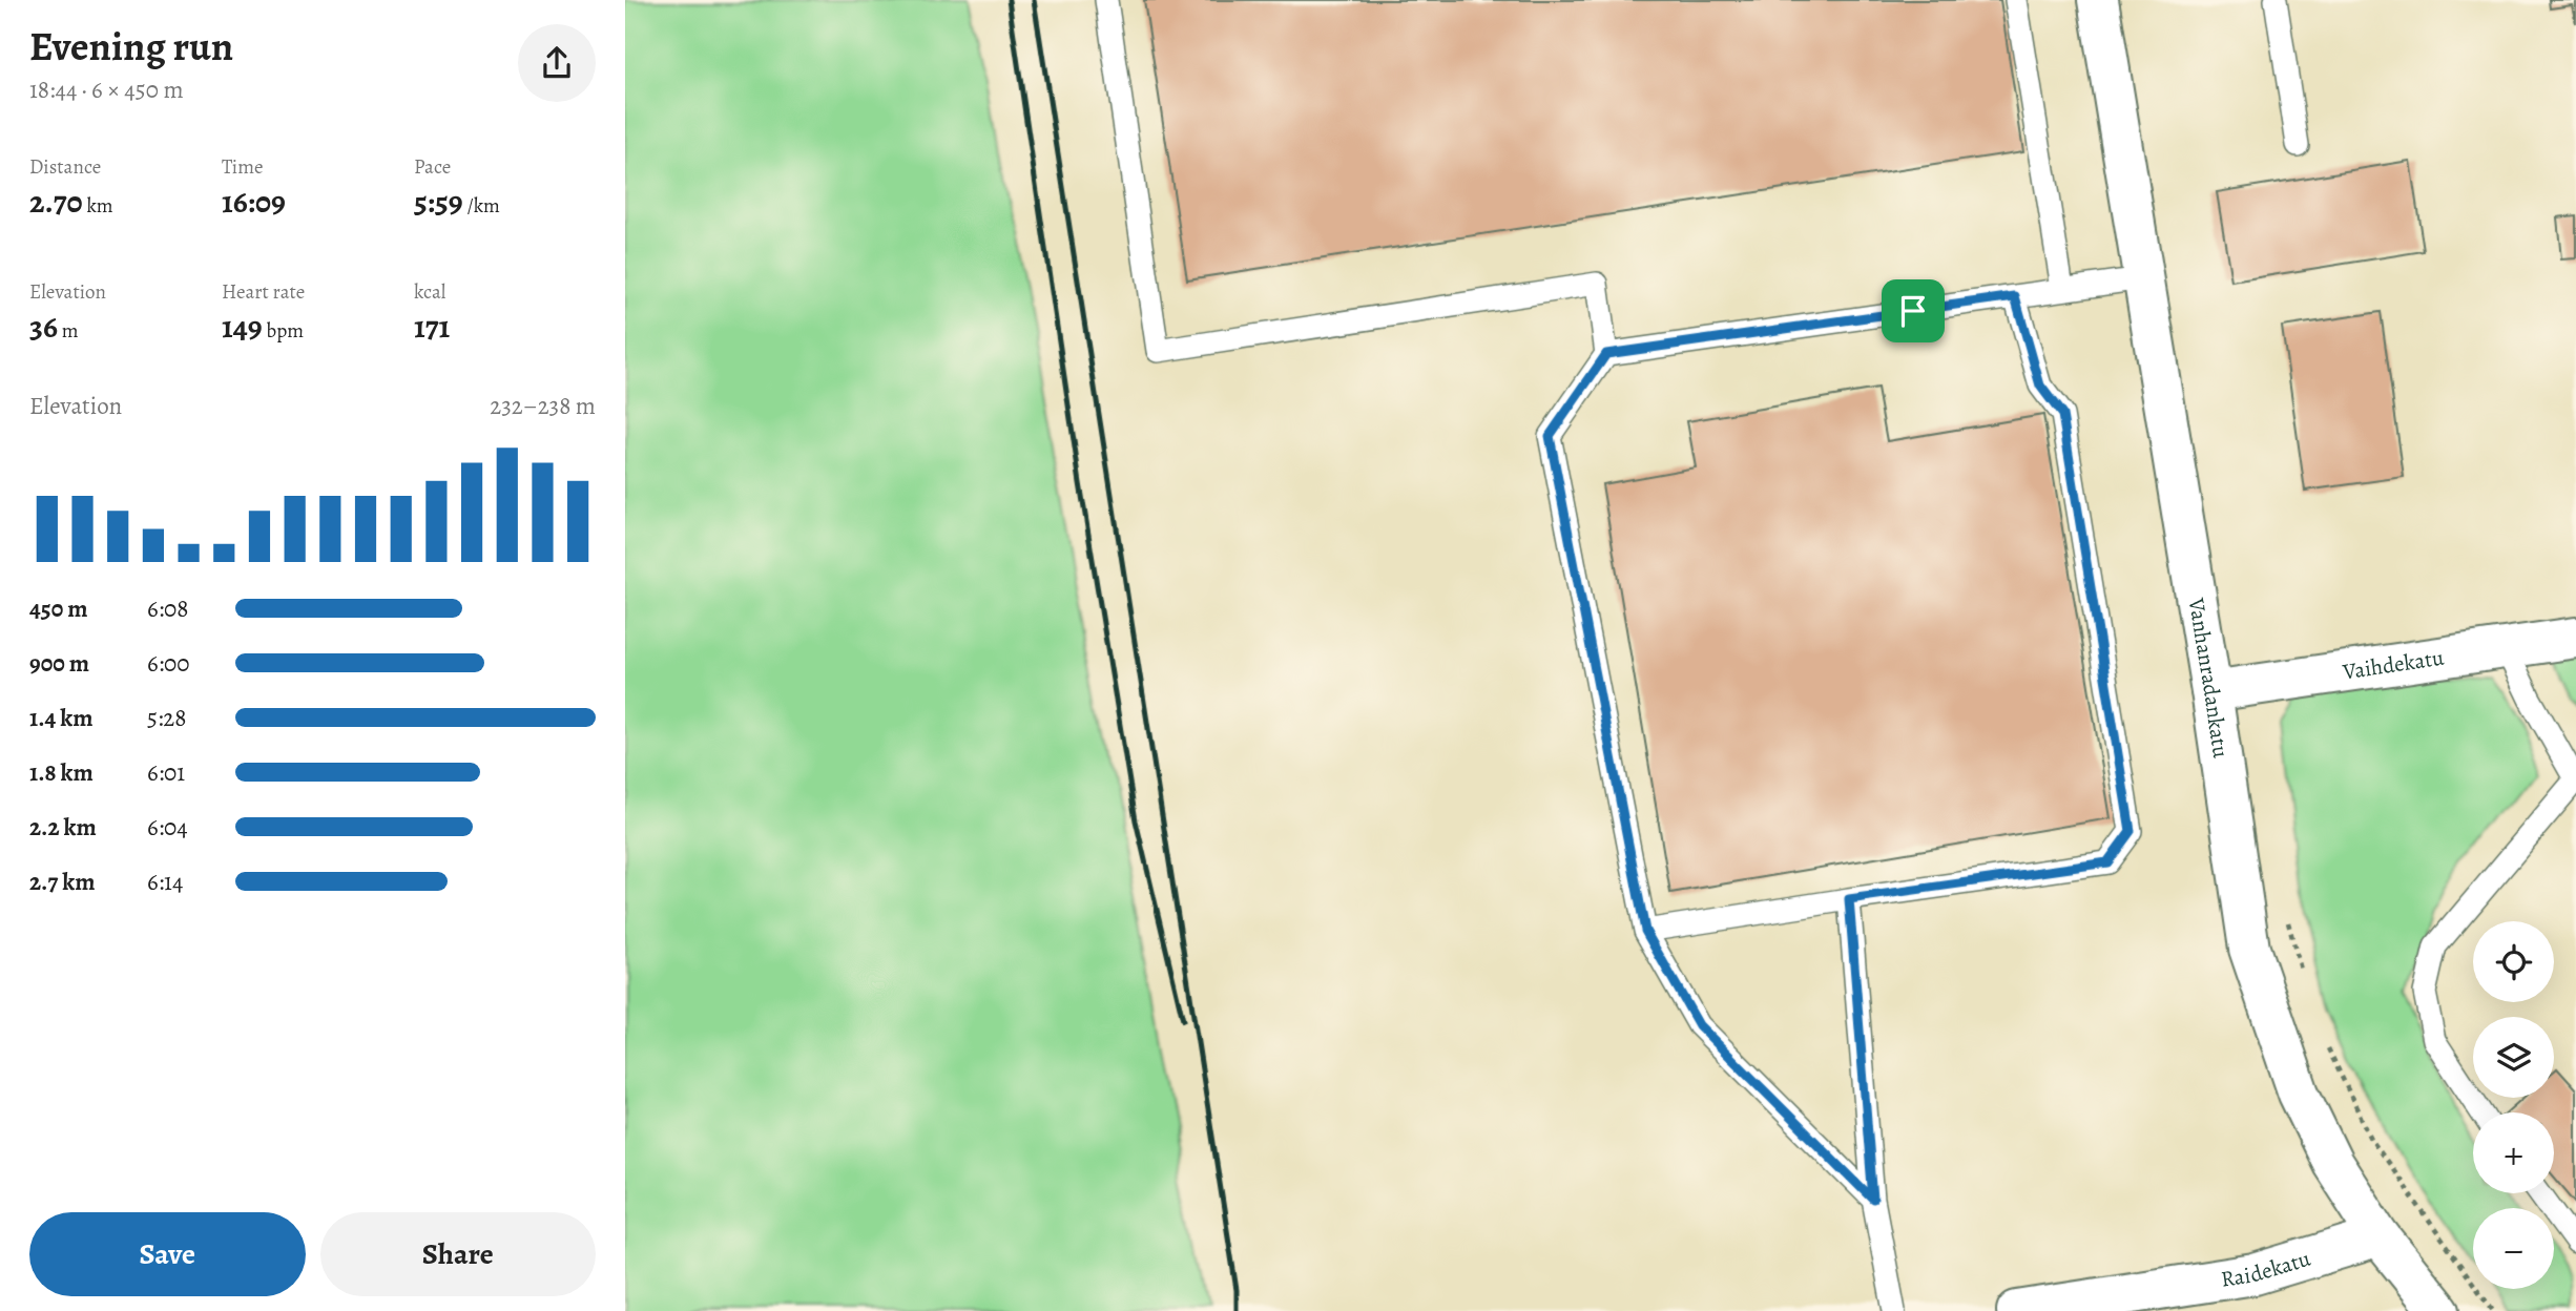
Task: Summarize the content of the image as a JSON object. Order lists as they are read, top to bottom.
{
  "streets": {
    "street": ["Vaihdekatu", "Vanhanradankatu", "Raidekatu"]
  },
  "crossings": [
    ["Vaihdekatu", "Vanhanradankatu"],
    ["Vanhanradankatu", "Raidekatu"]
  ],
  "page": {
    "heading": ["Evening run", "18:44 · 6 × 450 m"],
    "stats": [
      ["Distance", "2.70 km"],
      ["Time", "16:09"],
      ["Pace", "5:59 /km"],
      ["Elevation", "36 m"],
      ["Heart rate", "149 bpm"],
      ["kcal", "171"]
    ],
    "chart": ["Elevation", "232–238 m"],
    "list": [
      {
        "name": "450 m",
        "note": "6:08"
      },
      {
        "name": "900 m",
        "note": "6:00"
      },
      {
        "name": "1.4 km",
        "note": "5:28"
      },
      {
        "name": "1.8 km",
        "note": "6:01"
      },
      {
        "name": "2.2 km",
        "note": "6:04"
      },
      {
        "name": "2.7 km",
        "note": "6:14"
      }
    ],
    "map_buttons": ["+", "−"],
    "buttons": ["Save", "Share"]
  }
}
